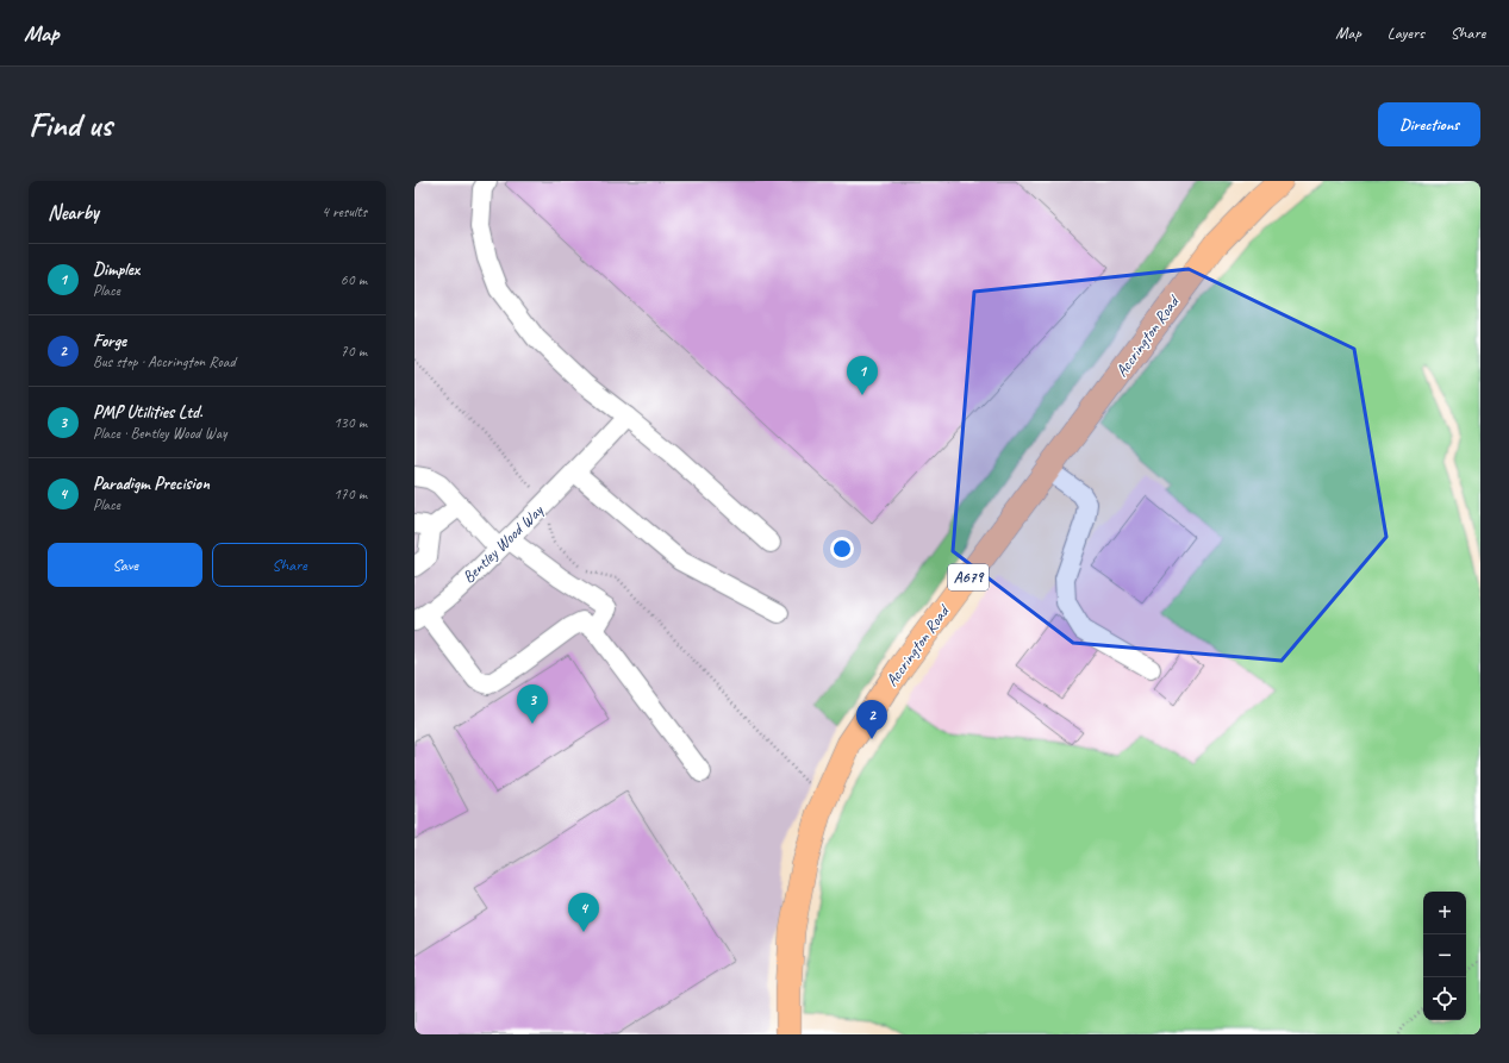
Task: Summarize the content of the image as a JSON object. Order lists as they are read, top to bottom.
{
  "streets": {
    "main road": ["Accrington Road", "A679"],
    "street": ["Bentley Wood Way"]
  },
  "page": {
    "header": "Map",
    "nav": ["Map", "Layers", "Share"],
    "buttons": [
      "Directions",
      ["Save", "Share"]
    ],
    "title": "Find us",
    "heading": ["Nearby", "4 results"],
    "list": [
      {
        "mark": "1",
        "name": "Dimplex",
        "note": "Place",
        "value": "60 m"
      },
      {
        "mark": "2",
        "name": "Forge",
        "note": "Bus stop · Accrington Road",
        "value": "70 m"
      },
      {
        "mark": "3",
        "name": "PMP Utilities Ltd.",
        "note": "Place · Bentley Wood Way",
        "value": "130 m"
      },
      {
        "mark": "4",
        "name": "Paradigm Precision",
        "note": "Place",
        "value": "170 m"
      }
    ],
    "pins": [
      "1",
      "3",
      "2",
      "4"
    ],
    "map_buttons": ["+", "−"]
  }
}
